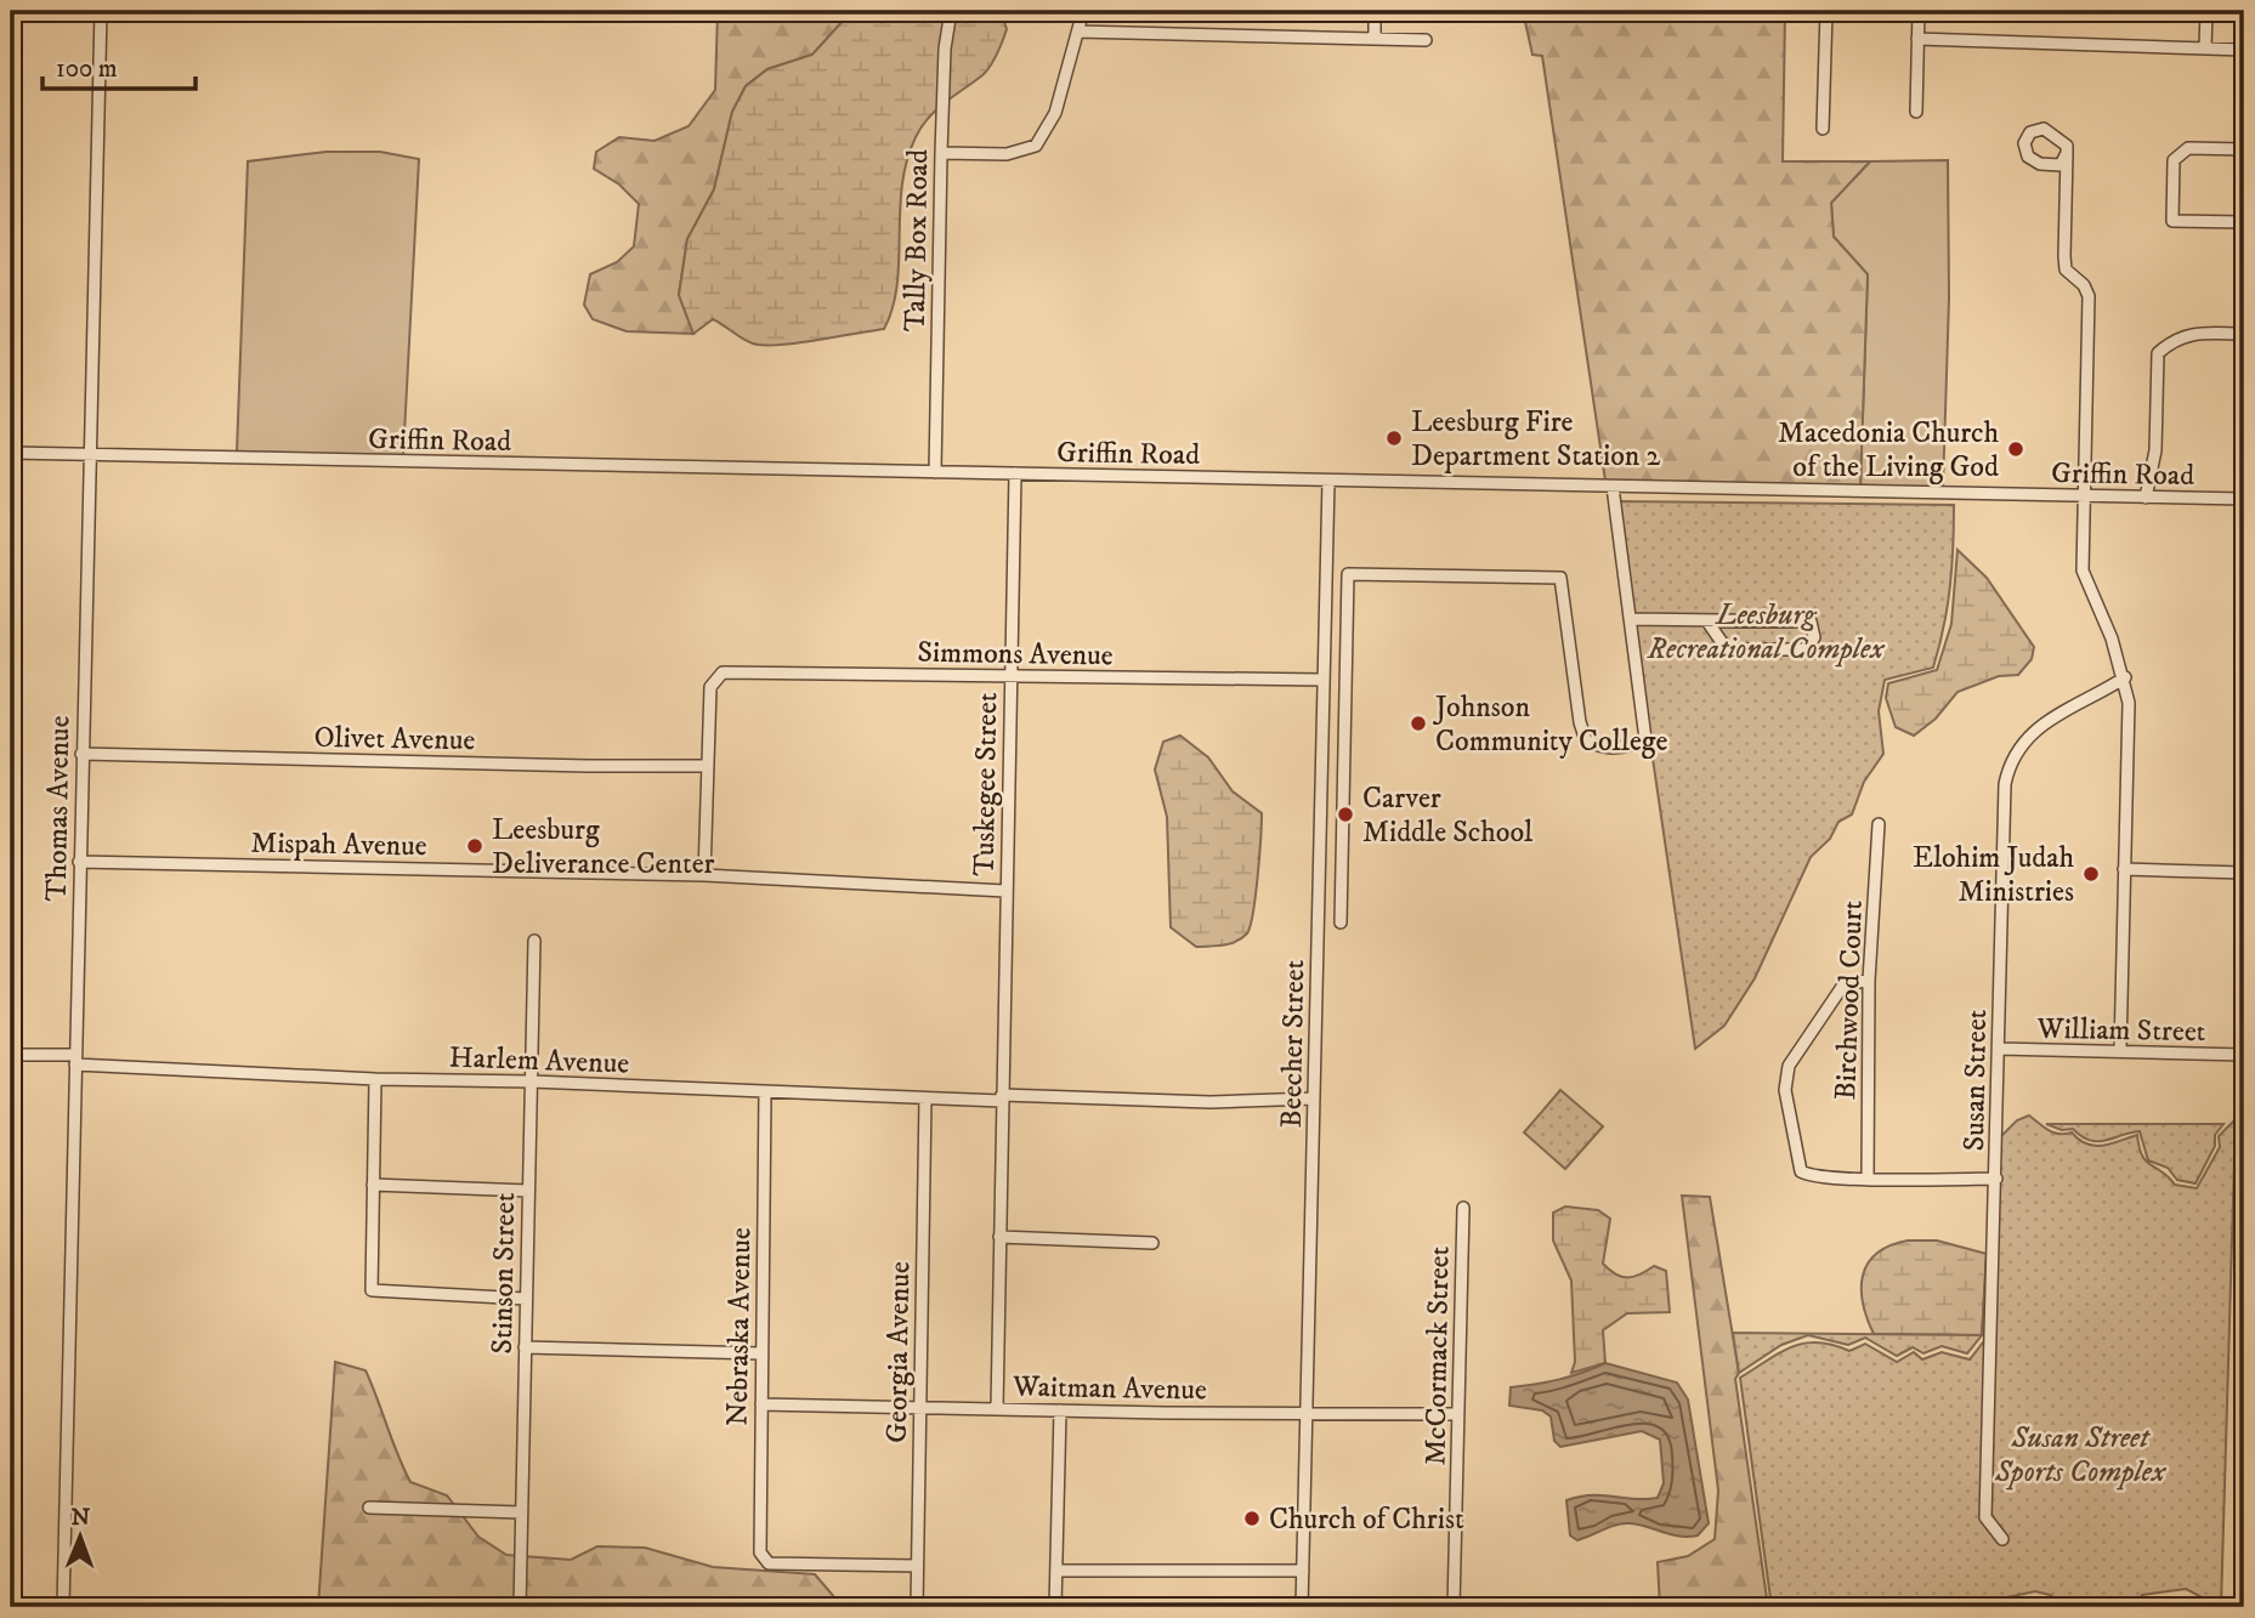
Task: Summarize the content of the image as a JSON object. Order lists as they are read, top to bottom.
{
  "streets": {
    "street": [
      "Tally Box Road",
      "Griffin Road",
      "Simmons Avenue",
      "Olivet Avenue",
      "Tuskegee Street",
      "Thomas Avenue",
      "Mispah Avenue",
      "Birchwood Court",
      "William Street",
      "Beecher Street",
      "Harlem Avenue",
      "Susan Street",
      "Stinson Street",
      "Nebraska Avenue",
      "Georgia Avenue",
      "McCormack Street",
      "Waitman Avenue"
    ]
  },
  "crossings": [
    ["Tally Box Road", "Griffin Road"],
    ["Griffin Road", "Tuskegee Street"],
    ["Griffin Road", "Thomas Avenue"],
    ["Griffin Road", "Beecher Street"],
    ["Simmons Avenue", "Olivet Avenue"],
    ["Simmons Avenue", "Tuskegee Street"],
    ["Simmons Avenue", "Beecher Street"],
    ["Olivet Avenue", "Thomas Avenue"],
    ["Tuskegee Street", "Mispah Avenue"],
    ["Tuskegee Street", "Harlem Avenue"],
    ["Tuskegee Street", "Waitman Avenue"],
    ["Thomas Avenue", "Mispah Avenue"],
    ["Thomas Avenue", "Harlem Avenue"],
    ["William Street", "Susan Street"],
    ["Beecher Street", "Harlem Avenue"],
    ["Beecher Street", "Waitman Avenue"],
    ["Harlem Avenue", "Stinson Street"],
    ["Harlem Avenue", "Nebraska Avenue"],
    ["Harlem Avenue", "Georgia Avenue"],
    ["Nebraska Avenue", "Georgia Avenue"],
    ["Nebraska Avenue", "Waitman Avenue"],
    ["Georgia Avenue", "Waitman Avenue"],
    ["McCormack Street", "Waitman Avenue"]
  ],
  "parks": ["Leesburg Recreational Complex", "Susan Street Sports Complex"],
  "places": [
    "Leesburg Fire Department Station 2",
    "Macedonia Church of the Living God",
    "Johnson Community College",
    "Carver Middle School",
    "Leesburg Deliverance Center",
    "Elohim Judah Ministries",
    "Church of Christ"
  ],
  "scale_bar": "100 m",
  "north": "top"
}
